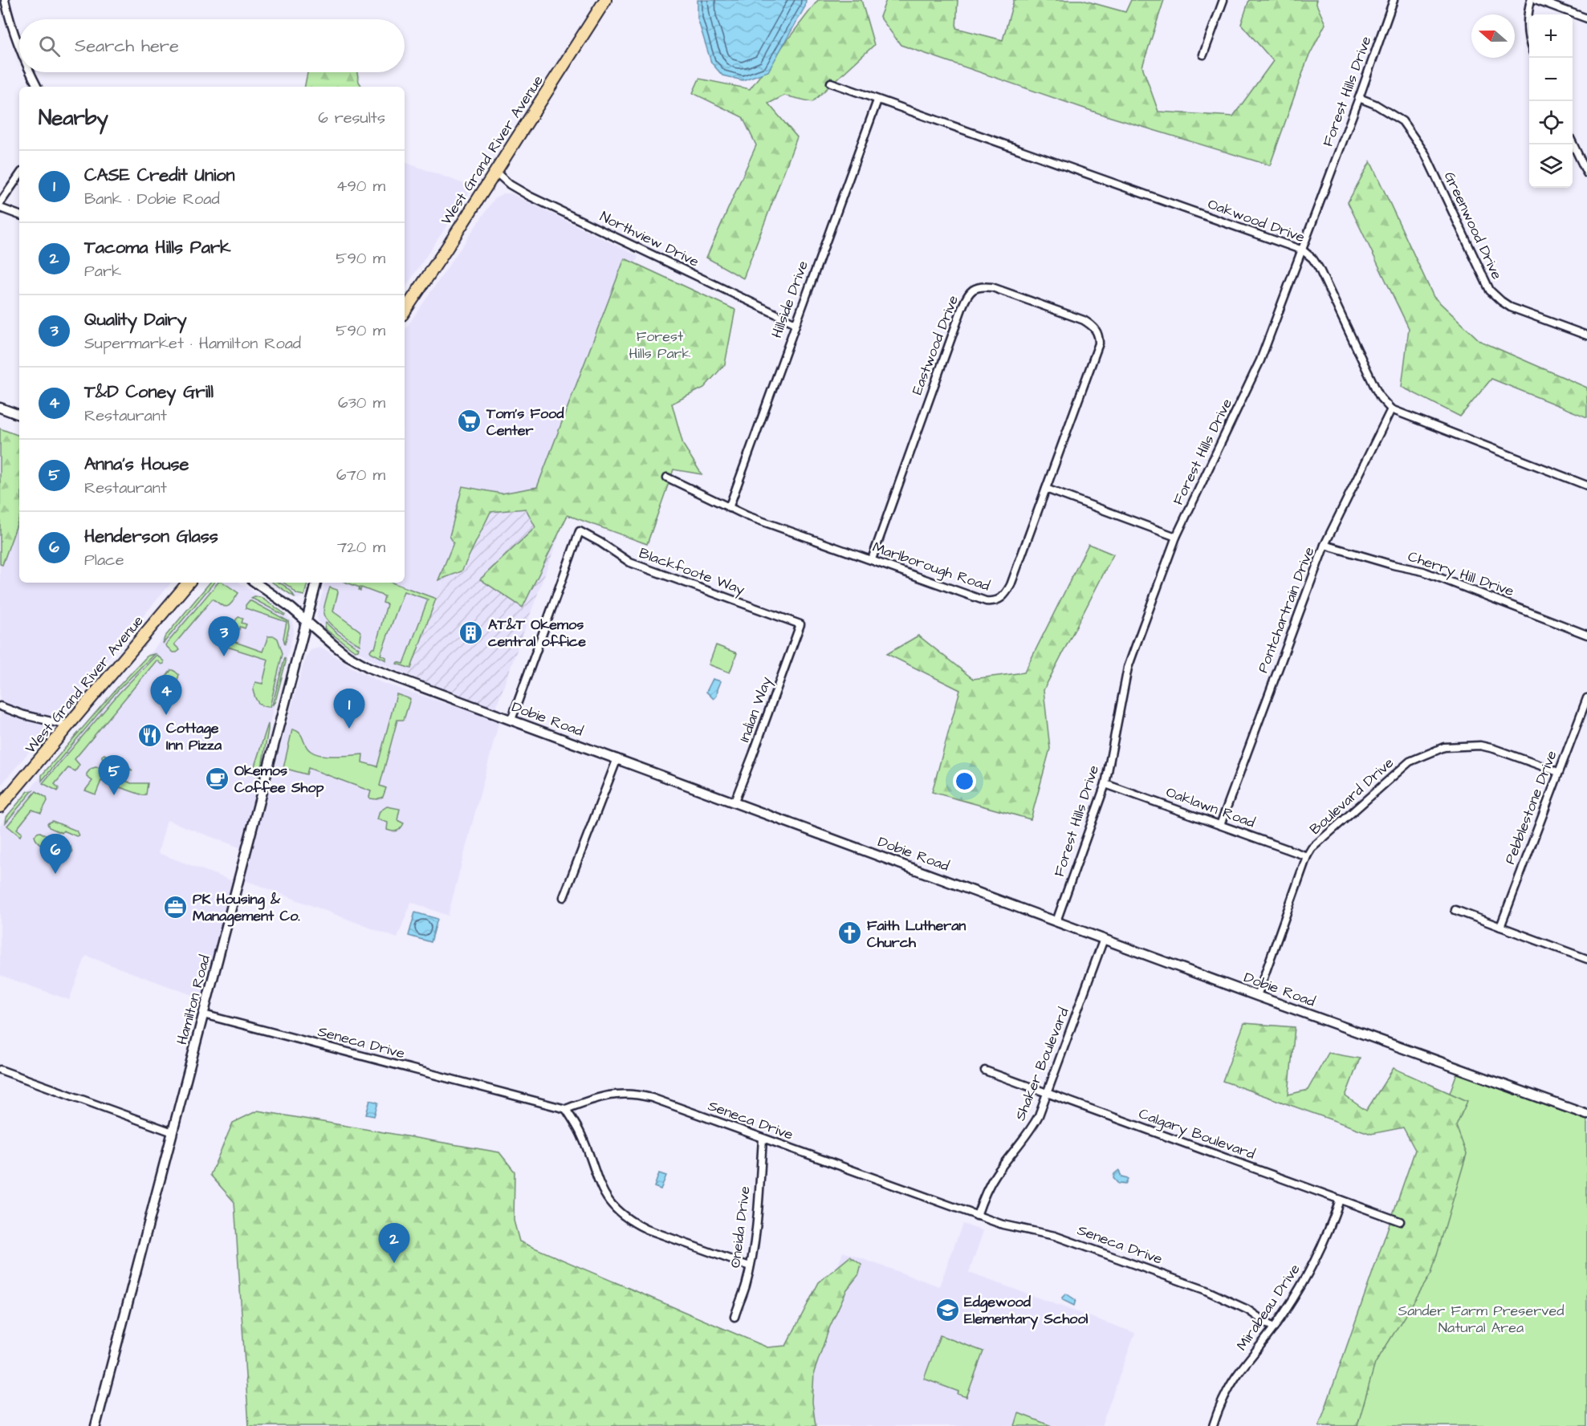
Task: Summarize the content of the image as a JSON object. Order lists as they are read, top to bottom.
{
  "streets": {
    "main road": ["West Grand River Avenue"],
    "street": [
      "Forest Hills Drive",
      "Oakwood Drive",
      "Greenwood Drive",
      "Northview Drive",
      "Hillside Drive",
      "Eastwood Drive",
      "Marlborough Road",
      "Blackfoote Way",
      "Cherry Hill Drive",
      "Pontchartrain Drive",
      "Indian Way",
      "Dobie Road",
      "Boulevard Drive",
      "Oaklawn Road",
      "Pebblestone Drive",
      "Hamilton Road",
      "Seneca Drive",
      "Shaker Boulevard",
      "Calgary Boulevard",
      "Oneida Drive",
      "Mirabeau Drive"
    ]
  },
  "crossings": [
    ["Forest Hills Drive", "Oakwood Drive"],
    ["Forest Hills Drive", "Greenwood Drive"],
    ["Forest Hills Drive", "Dobie Road"],
    ["Forest Hills Drive", "Oaklawn Road"],
    ["West Grand River Avenue", "Northview Drive"],
    ["Oakwood Drive", "Hillside Drive"],
    ["Oakwood Drive", "Pontchartrain Drive"],
    ["Northview Drive", "Hillside Drive"],
    ["Hillside Drive", "Marlborough Road"],
    ["Eastwood Drive", "Marlborough Road"],
    ["Blackfoote Way", "Indian Way"],
    ["Blackfoote Way", "Dobie Road"],
    ["Cherry Hill Drive", "Pontchartrain Drive"],
    ["Pontchartrain Drive", "Oaklawn Road"],
    ["Indian Way", "Dobie Road"],
    ["Dobie Road", "Boulevard Drive"],
    ["Dobie Road", "Hamilton Road"],
    ["Dobie Road", "Shaker Boulevard"],
    ["Boulevard Drive", "Oaklawn Road"],
    ["Boulevard Drive", "Pebblestone Drive"],
    ["Hamilton Road", "Seneca Drive"],
    ["Seneca Drive", "Shaker Boulevard"],
    ["Seneca Drive", "Oneida Drive"],
    ["Seneca Drive", "Mirabeau Drive"],
    ["Shaker Boulevard", "Calgary Boulevard"],
    ["Calgary Boulevard", "Mirabeau Drive"]
  ],
  "parks": ["Forest Hills Park", "Sander Farm Preserved Natural Area"],
  "places": {
    "supermarket": ["Tom's Food Center"],
    "building": ["AT&T Okemos central office"],
    "restaurant": ["Cottage Inn Pizza"],
    "cafe": ["Okemos Coffee Shop"],
    "office": ["PK Housing & Management Co."],
    "church": ["Faith Lutheran Church"],
    "school or university": ["Edgewood Elementary School"]
  },
  "north": "left",
  "page": {
    "map_buttons": ["+", "−"],
    "search": "Search here",
    "heading": ["Nearby", "6 results"],
    "list": [
      {
        "mark": "1",
        "name": "CASE Credit Union",
        "note": "Bank · Dobie Road",
        "value": "490 m"
      },
      {
        "mark": "2",
        "name": "Tacoma Hills Park",
        "note": "Park",
        "value": "590 m"
      },
      {
        "mark": "3",
        "name": "Quality Dairy",
        "note": "Supermarket · Hamilton Road",
        "value": "590 m"
      },
      {
        "mark": "4",
        "name": "T&D Coney Grill",
        "note": "Restaurant",
        "value": "630 m"
      },
      {
        "mark": "5",
        "name": "Anna's House",
        "note": "Restaurant",
        "value": "670 m"
      },
      {
        "mark": "6",
        "name": "Henderson Glass",
        "note": "Place",
        "value": "720 m"
      }
    ],
    "pins": [
      "3",
      "4",
      "1",
      "5",
      "6",
      "2"
    ]
  }
}
